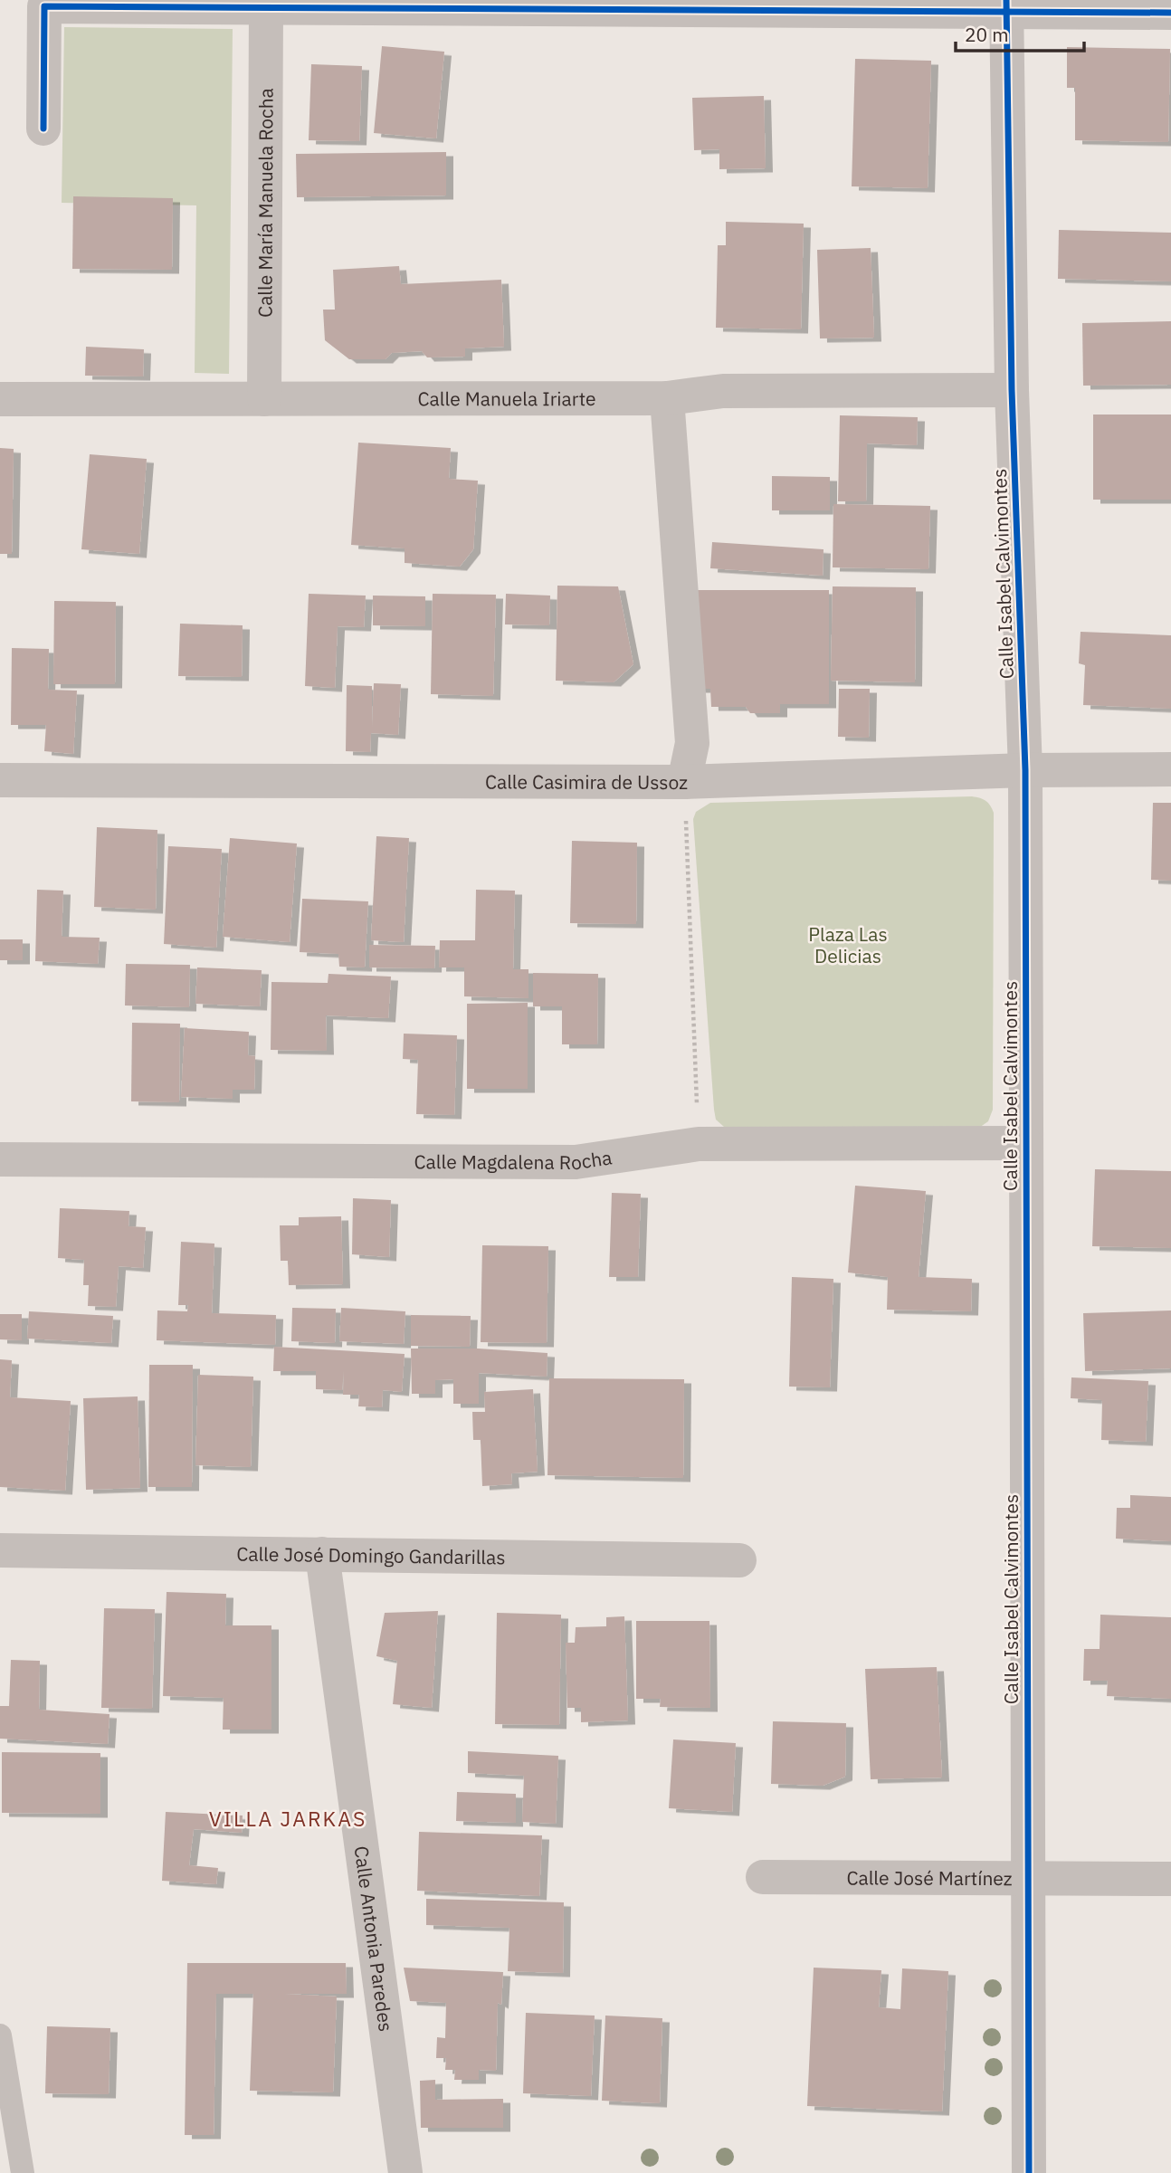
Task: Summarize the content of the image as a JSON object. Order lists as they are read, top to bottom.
{
  "streets": {
    "street": [
      "Calle María Manuela Rocha",
      "Calle Manuela Iriarte",
      "Calle Isabel Calvimontes",
      "Calle Casimira de Ussoz",
      "Calle Magdalena Rocha",
      "Calle José Domingo Gandarillas",
      "Calle José Martínez",
      "Calle Antonia Paredes"
    ]
  },
  "crossings": [
    ["Calle María Manuela Rocha", "Calle Manuela Iriarte"],
    ["Calle Manuela Iriarte", "Calle Isabel Calvimontes"],
    ["Calle Isabel Calvimontes", "Calle Casimira de Ussoz"],
    ["Calle Isabel Calvimontes", "Calle Magdalena Rocha"],
    ["Calle Isabel Calvimontes", "Calle José Martínez"],
    ["Calle José Domingo Gandarillas", "Calle Antonia Paredes"]
  ],
  "districts": ["VILLA JARKAS"],
  "parks": ["Plaza Las Delicias"],
  "scale_bar": "20 m"
}
